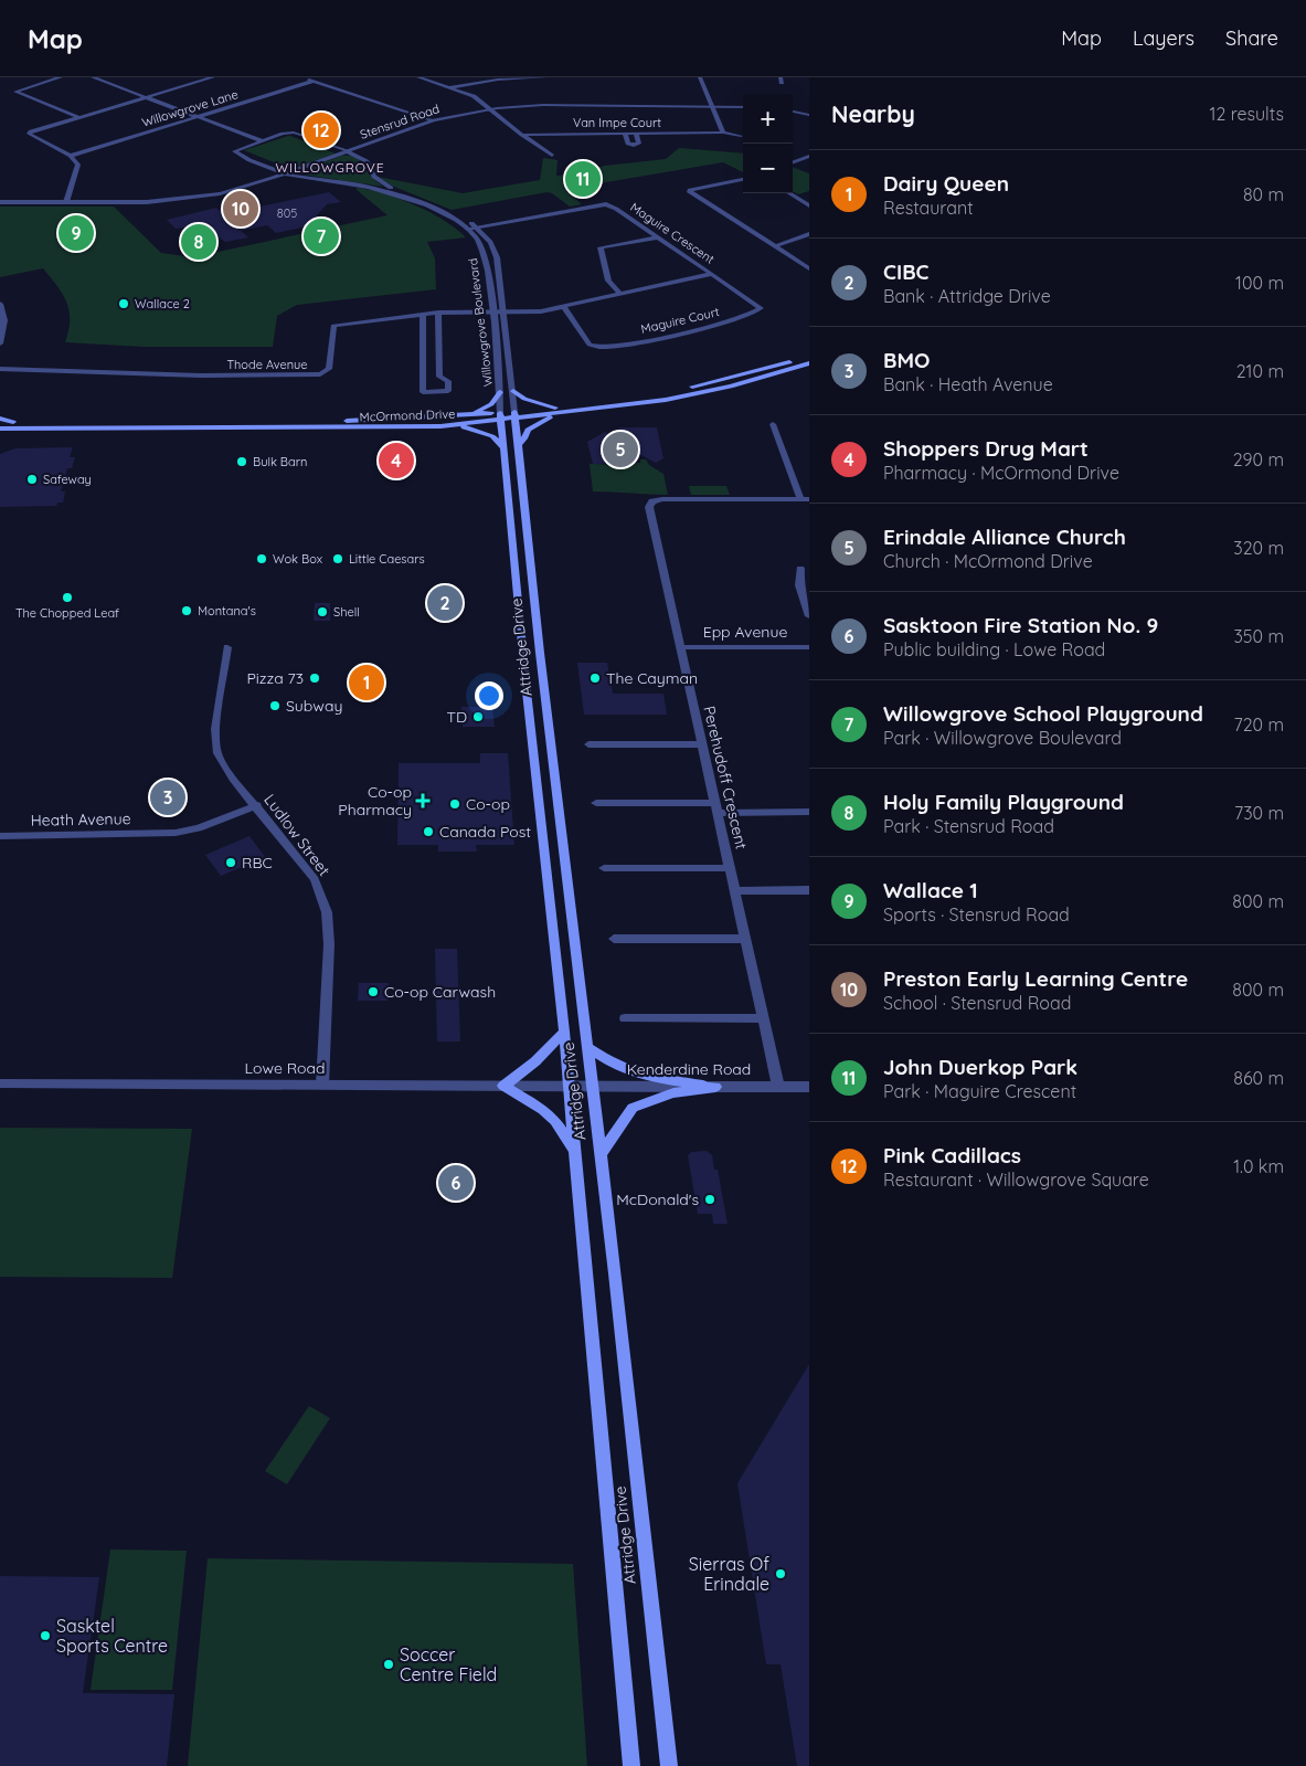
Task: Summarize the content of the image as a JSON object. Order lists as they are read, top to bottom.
{
  "streets": {
    "main road": ["McOrmond Drive", "Attridge Drive"],
    "street": [
      "Willowgrove Lane",
      "Stensrud Road",
      "Van Impe Court",
      "Maguire Crescent",
      "Maguire Court",
      "Willowgrove Boulevard",
      "Thode Avenue",
      "Epp Avenue",
      "Perehudoff Crescent",
      "Heath Avenue",
      "Ludlow Street",
      "Lowe Road",
      "Kenderdine Road"
    ]
  },
  "crossings": [
    ["Stensrud Road", "Willowgrove Boulevard"],
    ["Maguire Crescent", "Maguire Court"],
    ["Maguire Crescent", "Willowgrove Boulevard"],
    ["Maguire Crescent", "Thode Avenue"],
    ["Willowgrove Boulevard", "Thode Avenue"],
    ["Willowgrove Boulevard", "McOrmond Drive"],
    ["Willowgrove Boulevard", "Attridge Drive"],
    ["McOrmond Drive", "Attridge Drive"],
    ["Epp Avenue", "Perehudoff Crescent"],
    ["Attridge Drive", "Lowe Road"],
    ["Attridge Drive", "Kenderdine Road"],
    ["Perehudoff Crescent", "Kenderdine Road"],
    ["Heath Avenue", "Ludlow Street"],
    ["Ludlow Street", "Lowe Road"],
    ["Lowe Road", "Kenderdine Road"]
  ],
  "districts": ["WILLOWGROVE"],
  "places": {
    "other": [
      "Wallace 2",
      "Bulk Barn",
      "Safeway",
      "Wok Box",
      "Little Caesars",
      "The Chopped Leaf",
      "Montana's",
      "Shell",
      "Pizza 73",
      "The Cayman",
      "Subway",
      "TD",
      "Co-op",
      "Canada Post",
      "RBC",
      "Co-op Carwash",
      "McDonald's",
      "Sierras Of Erindale",
      "Sasktel Sports Centre",
      "Soccer Centre Field"
    ],
    "health": ["Co-op Pharmacy"]
  },
  "house_numbers": ["805"],
  "page": {
    "header": "Map",
    "nav": ["Map", "Layers", "Share"],
    "heading": ["Nearby", "12 results"],
    "map_buttons": ["+", "−"],
    "pins": [
      "12",
      "11",
      "10",
      "9",
      "7",
      "8",
      "5",
      "4",
      "2",
      "1",
      "3",
      "6"
    ],
    "list": [
      {
        "mark": "1",
        "name": "Dairy Queen",
        "note": "Restaurant",
        "value": "80 m"
      },
      {
        "mark": "2",
        "name": "CIBC",
        "note": "Bank · Attridge Drive",
        "value": "100 m"
      },
      {
        "mark": "3",
        "name": "BMO",
        "note": "Bank · Heath Avenue",
        "value": "210 m"
      },
      {
        "mark": "4",
        "name": "Shoppers Drug Mart",
        "note": "Pharmacy · McOrmond Drive",
        "value": "290 m"
      },
      {
        "mark": "5",
        "name": "Erindale Alliance Church",
        "note": "Church · McOrmond Drive",
        "value": "320 m"
      },
      {
        "mark": "6",
        "name": "Sasktoon Fire Station No. 9",
        "note": "Public building · Lowe Road",
        "value": "350 m"
      },
      {
        "mark": "7",
        "name": "Willowgrove School Playground",
        "note": "Park · Willowgrove Boulevard",
        "value": "720 m"
      },
      {
        "mark": "8",
        "name": "Holy Family Playground",
        "note": "Park · Stensrud Road",
        "value": "730 m"
      },
      {
        "mark": "9",
        "name": "Wallace 1",
        "note": "Sports · Stensrud Road",
        "value": "800 m"
      },
      {
        "mark": "10",
        "name": "Preston Early Learning Centre",
        "note": "School · Stensrud Road",
        "value": "800 m"
      },
      {
        "mark": "11",
        "name": "John Duerkop Park",
        "note": "Park · Maguire Crescent",
        "value": "860 m"
      },
      {
        "mark": "12",
        "name": "Pink Cadillacs",
        "note": "Restaurant · Willowgrove Square",
        "value": "1.0 km"
      }
    ]
  }
}
